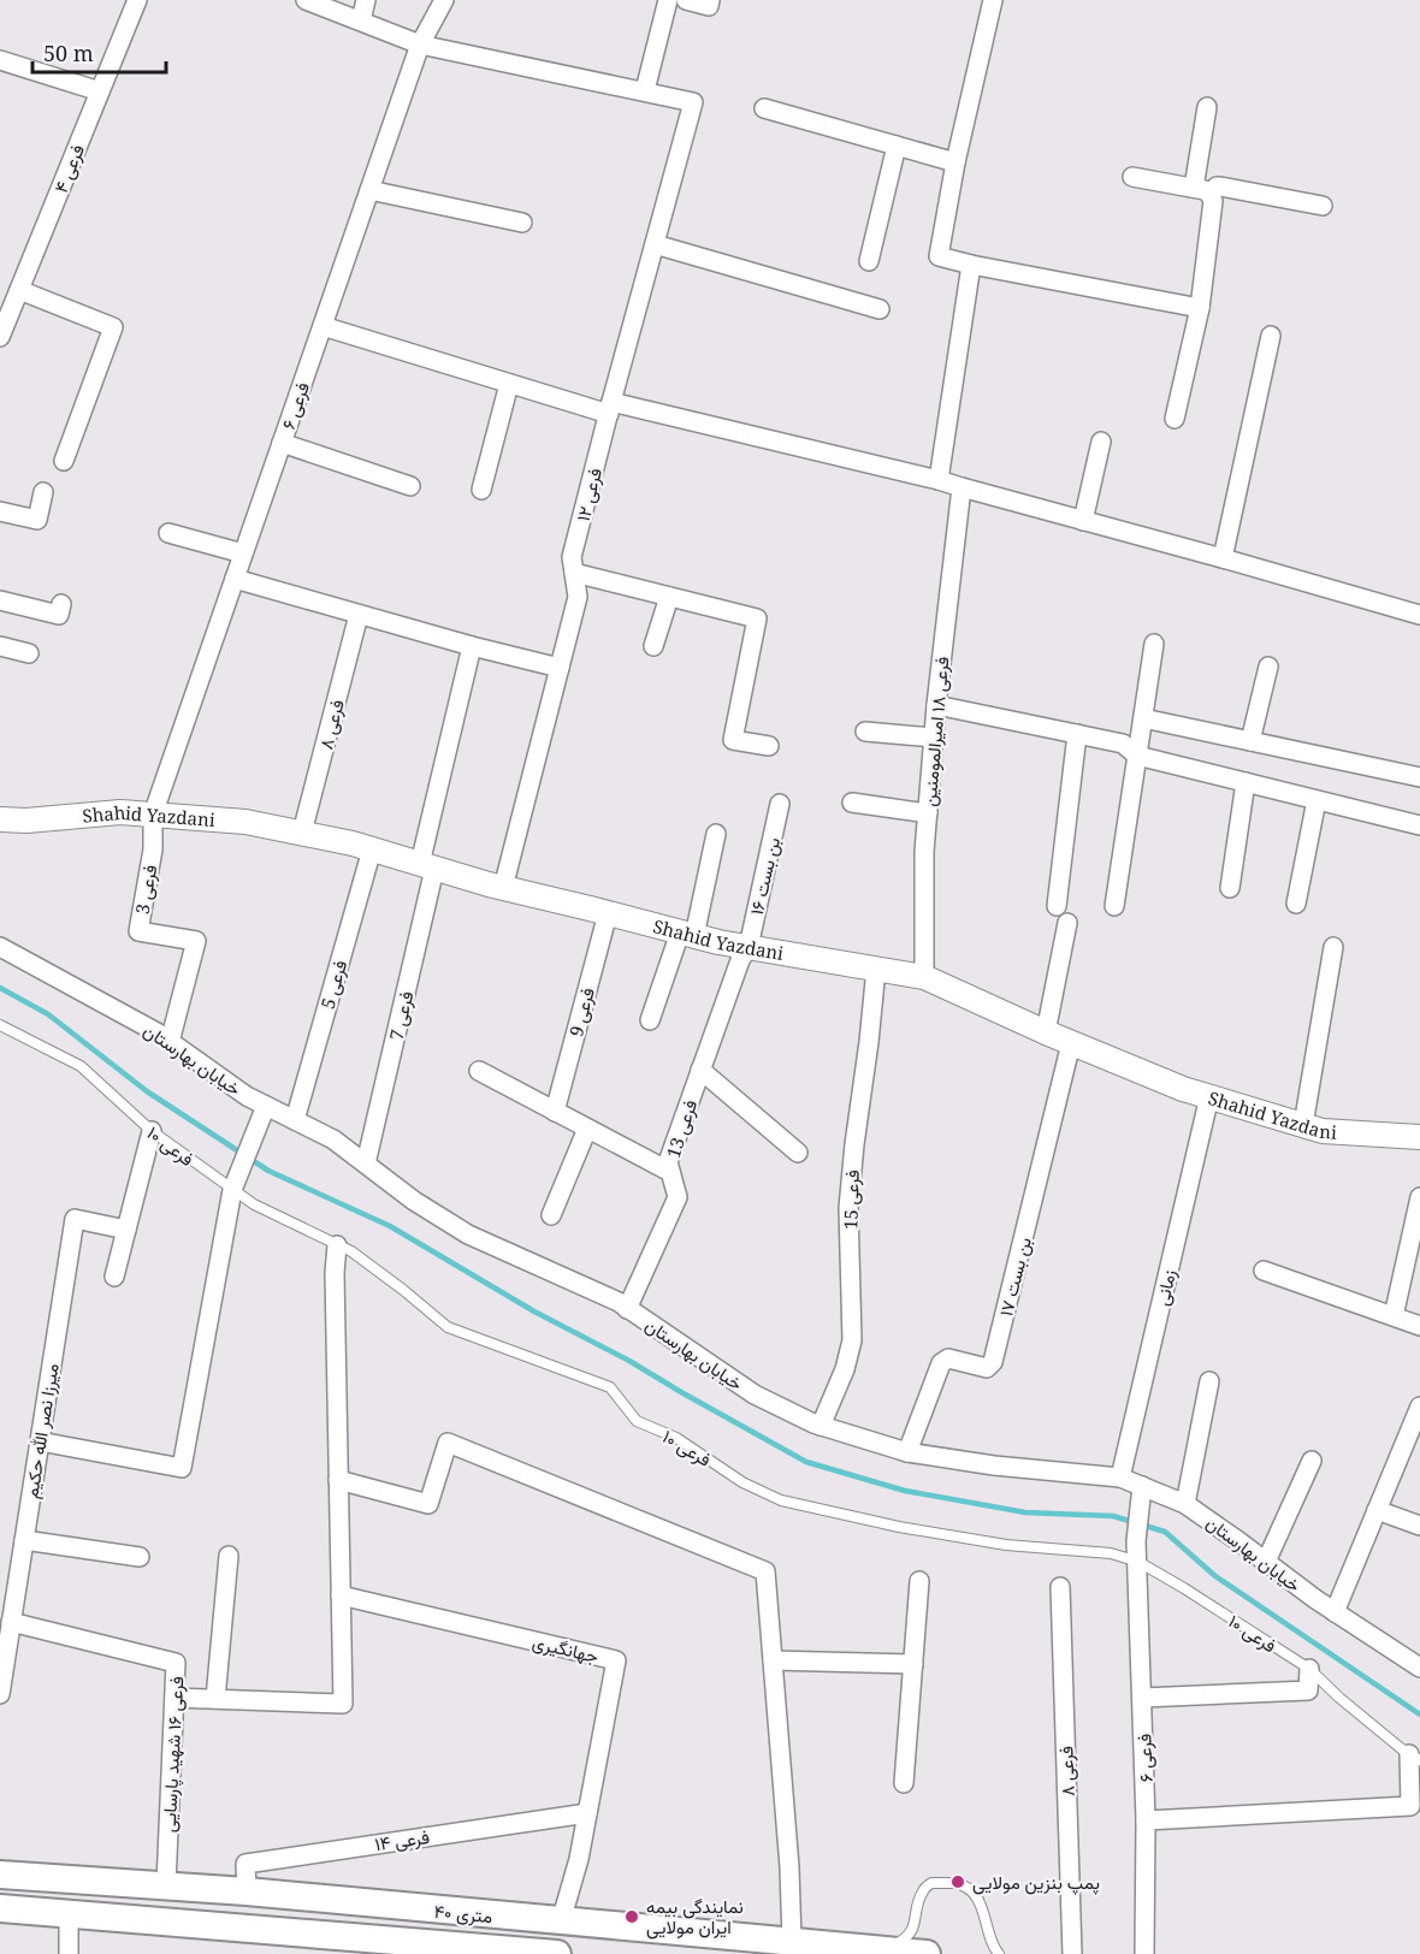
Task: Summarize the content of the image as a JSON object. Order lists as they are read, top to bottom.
{
  "streets": {
    "main road": ["۴۰ متری"],
    "street": [
      "فرعی ۴",
      "فرعی ۶",
      "فرعی ۱۲",
      "فرعی ۸",
      "فرعی ۱۸ امیرالمومنین",
      "Shahid Yazdani",
      "بن بست ۱۶",
      "فرعی 3",
      "فرعی 5",
      "فرعی 9",
      "فرعی 7",
      "خیابان بهارستان",
      "فرعی 13",
      "فرعی 15",
      "بن بست ۱۷",
      "زمانی",
      "میرزا نصر الله حکیم",
      "جهانگیری",
      "فرعی ۱۶ شهید پارسایی",
      "فرعی ۱۴"
    ],
    "lane": ["فرعی ۱۰"]
  },
  "crossings": [
    ["فرعی ۶", "Shahid Yazdani"],
    ["فرعی ۶", "فرعی 3"],
    ["فرعی ۶", "خیابان بهارستان"],
    ["فرعی ۶", "فرعی ۱۰"],
    ["فرعی ۱۲", "Shahid Yazdani"],
    ["فرعی ۸", "Shahid Yazdani"],
    ["فرعی ۱۸ امیرالمومنین", "Shahid Yazdani"],
    ["Shahid Yazdani", "بن بست ۱۶"],
    ["Shahid Yazdani", "فرعی 3"],
    ["Shahid Yazdani", "فرعی 5"],
    ["Shahid Yazdani", "فرعی 9"],
    ["Shahid Yazdani", "فرعی 7"],
    ["Shahid Yazdani", "فرعی 13"],
    ["Shahid Yazdani", "فرعی 15"],
    ["Shahid Yazdani", "بن بست ۱۷"],
    ["Shahid Yazdani", "زمانی"],
    ["بن بست ۱۶", "فرعی 13"],
    ["فرعی 3", "خیابان بهارستان"],
    ["فرعی 5", "خیابان بهارستان"],
    ["فرعی 7", "خیابان بهارستان"],
    ["خیابان بهارستان", "فرعی 13"],
    ["خیابان بهارستان", "فرعی 15"],
    ["خیابان بهارستان", "بن بست ۱۷"],
    ["خیابان بهارستان", "زمانی"],
    ["میرزا نصر الله حکیم", "فرعی ۱۶ شهید پارسایی"],
    ["جهانگیری", "فرعی ۱۴"],
    ["جهانگیری", "۴۰ متری"],
    ["فرعی ۱۶ شهید پارسایی", "۴۰ متری"],
    ["فرعی ۱۴", "۴۰ متری"]
  ],
  "places": ["پمپ بنزین مولایی", "نمایندگی بیمه ایران مولایی"],
  "scale_bar": "50 m"
}
